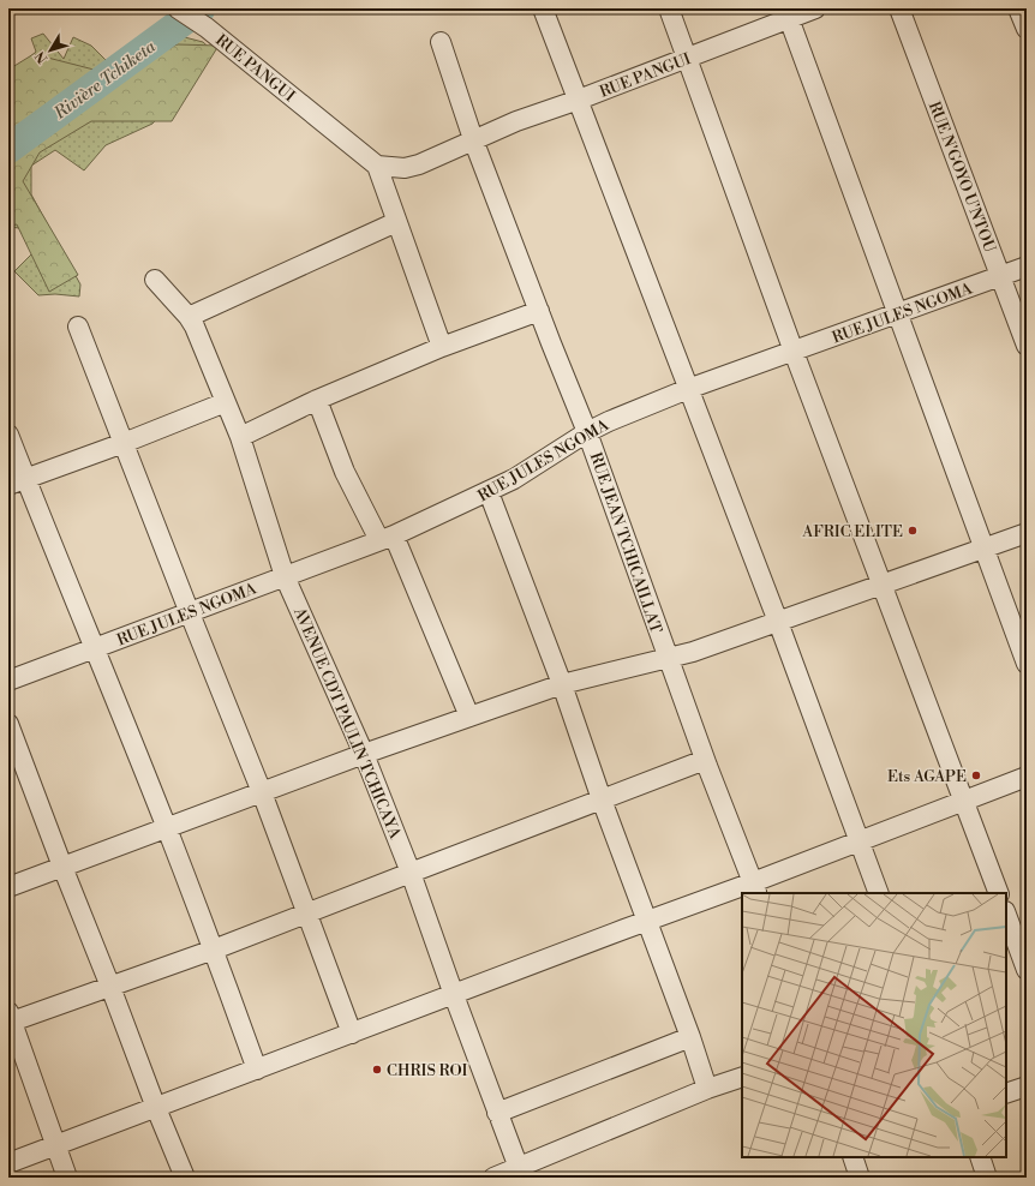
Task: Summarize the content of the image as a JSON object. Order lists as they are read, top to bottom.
{
  "streets": {
    "street": [
      "RUE PANGUI",
      "RUE N'GOYO U'NTOU",
      "RUE JULES NGOMA",
      "RUE JEAN TCHICAILLAT",
      "AVENUE CDT PAULIN TCHICAYA"
    ]
  },
  "crossings": [
    ["RUE PANGUI", "RUE JEAN TCHICAILLAT"],
    ["RUE N'GOYO U'NTOU", "RUE JULES NGOMA"],
    ["RUE JULES NGOMA", "RUE JEAN TCHICAILLAT"],
    ["RUE JULES NGOMA", "AVENUE CDT PAULIN TCHICAYA"]
  ],
  "water": ["Rivière Tchiketa"],
  "places": ["AFRIC ELITE", "Ets AGAPE", "CHRIS ROI"],
  "north": "bottom left"
}
